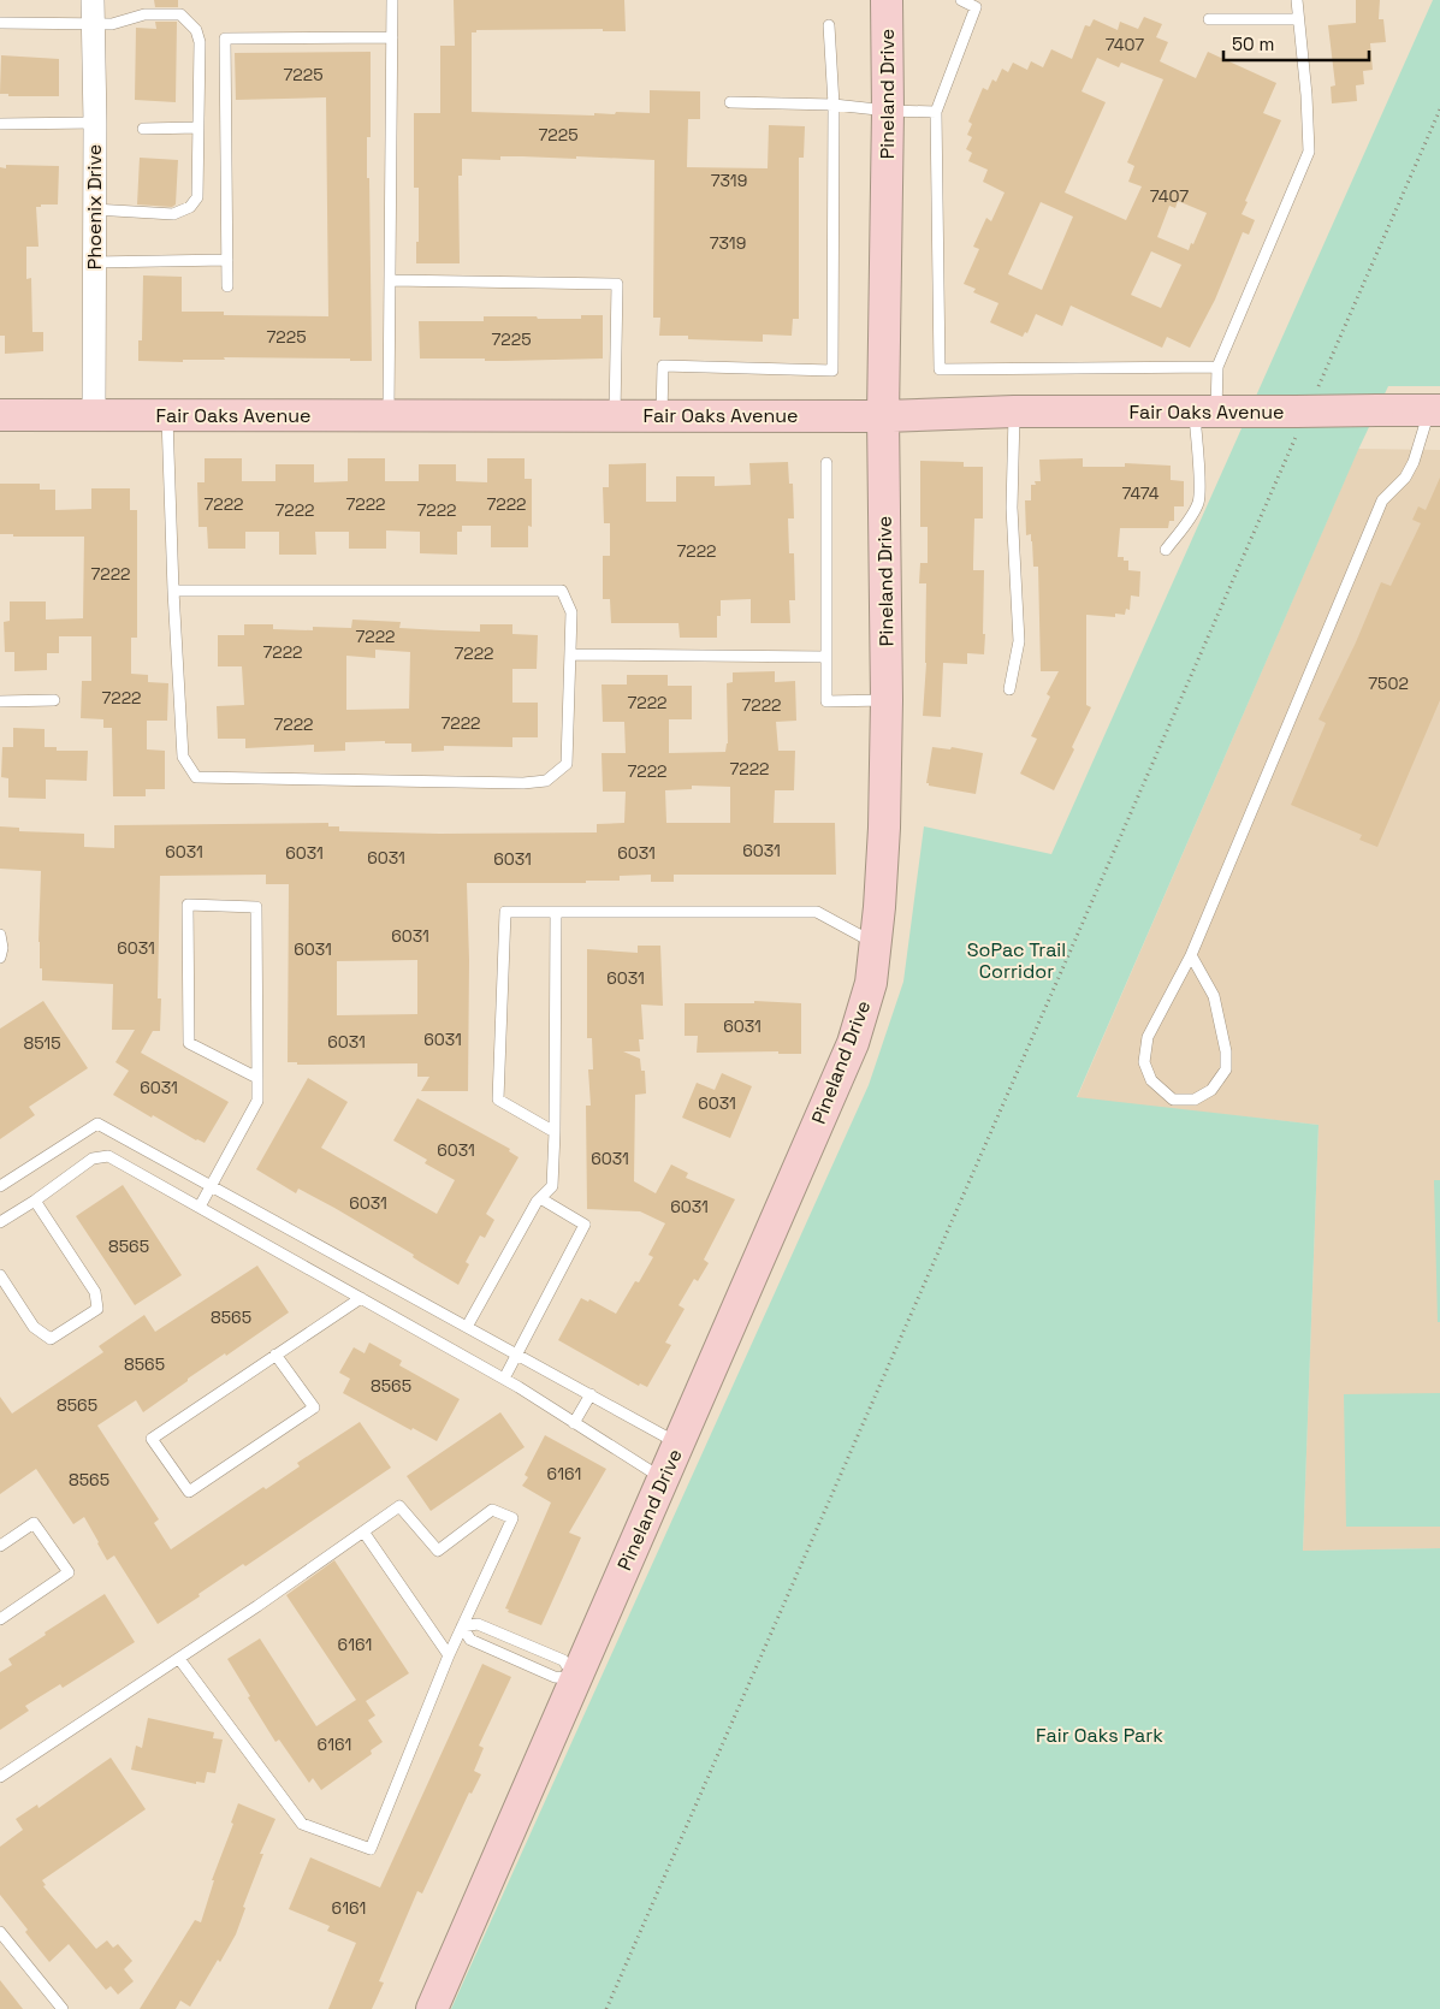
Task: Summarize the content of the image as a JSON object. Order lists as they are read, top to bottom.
{
  "streets": {
    "street": ["Pineland Drive", "Phoenix Drive", "Fair Oaks Avenue"]
  },
  "crossings": [
    ["Pineland Drive", "Fair Oaks Avenue"],
    ["Phoenix Drive", "Fair Oaks Avenue"]
  ],
  "parks": ["SoPac Trail Corridor", "Fair Oaks Park"],
  "house_numbers": [
    "7407",
    "7225",
    "7225",
    "7319",
    "7407",
    "7319",
    "7225",
    "7225",
    "7474",
    "7222",
    "7222",
    "7222",
    "7222",
    "7222",
    "7222",
    "7222",
    "7222",
    "7222",
    "7222",
    "7502",
    "7222",
    "7222",
    "7222",
    "7222",
    "7222",
    "7222",
    "7222",
    "6031",
    "6031",
    "6031",
    "6031",
    "6031",
    "6031",
    "6031",
    "6031",
    "6031",
    "6031",
    "6031",
    "6031",
    "6031",
    "8515",
    "6031",
    "6031",
    "6031",
    "6031",
    "6031",
    "6031",
    "8565",
    "8565",
    "8565",
    "8565",
    "8565",
    "6161",
    "8565",
    "6161",
    "6161",
    "6161"
  ],
  "scale_bar": "50 m"
}
